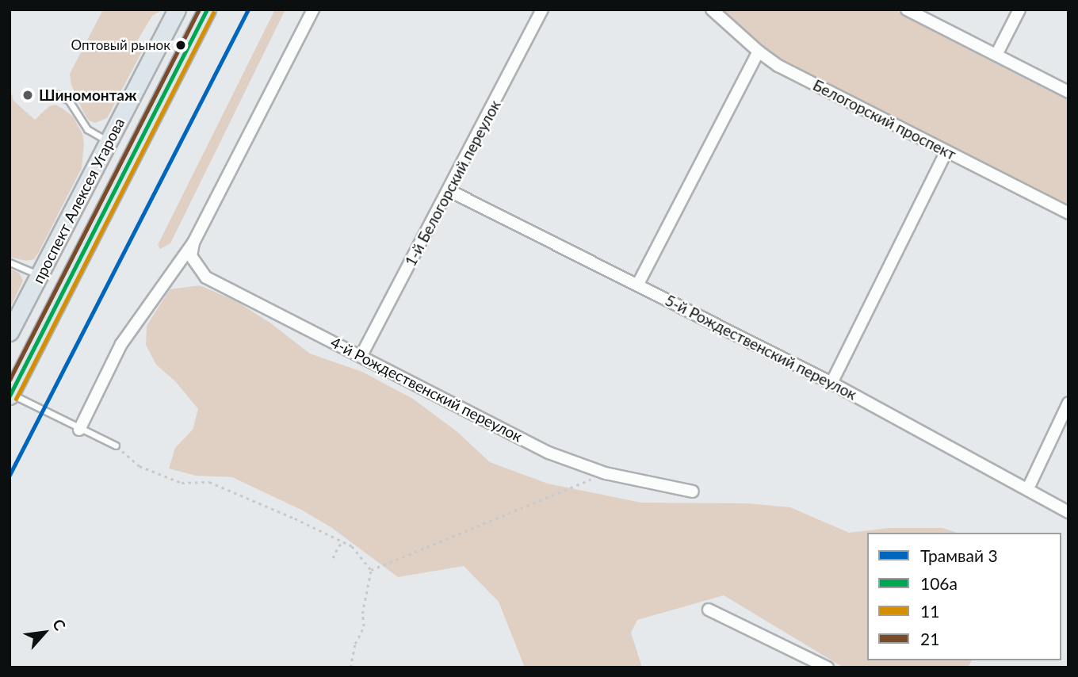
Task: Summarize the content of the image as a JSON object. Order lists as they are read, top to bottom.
{
  "streets": {
    "main road": ["проспект Алексея Угарова"],
    "street": [
      "Белогорский проспект",
      "1-й Белогорский переулок",
      "5-й Рождественский переулок",
      "4-й Рождественский переулок"
    ]
  },
  "crossings": [
    ["1-й Белогорский переулок", "5-й Рождественский переулок"],
    ["1-й Белогорский переулок", "4-й Рождественский переулок"]
  ],
  "places": ["Оптовый рынок", "Шиномонтаж"],
  "lines": [
    "tram line 3",
    "transit line 106а",
    "transit line 21",
    "transit line 11"
  ],
  "legend": [
    "Трамвай 3",
    "106а",
    "11",
    "21"
  ],
  "north": "top right"
}
